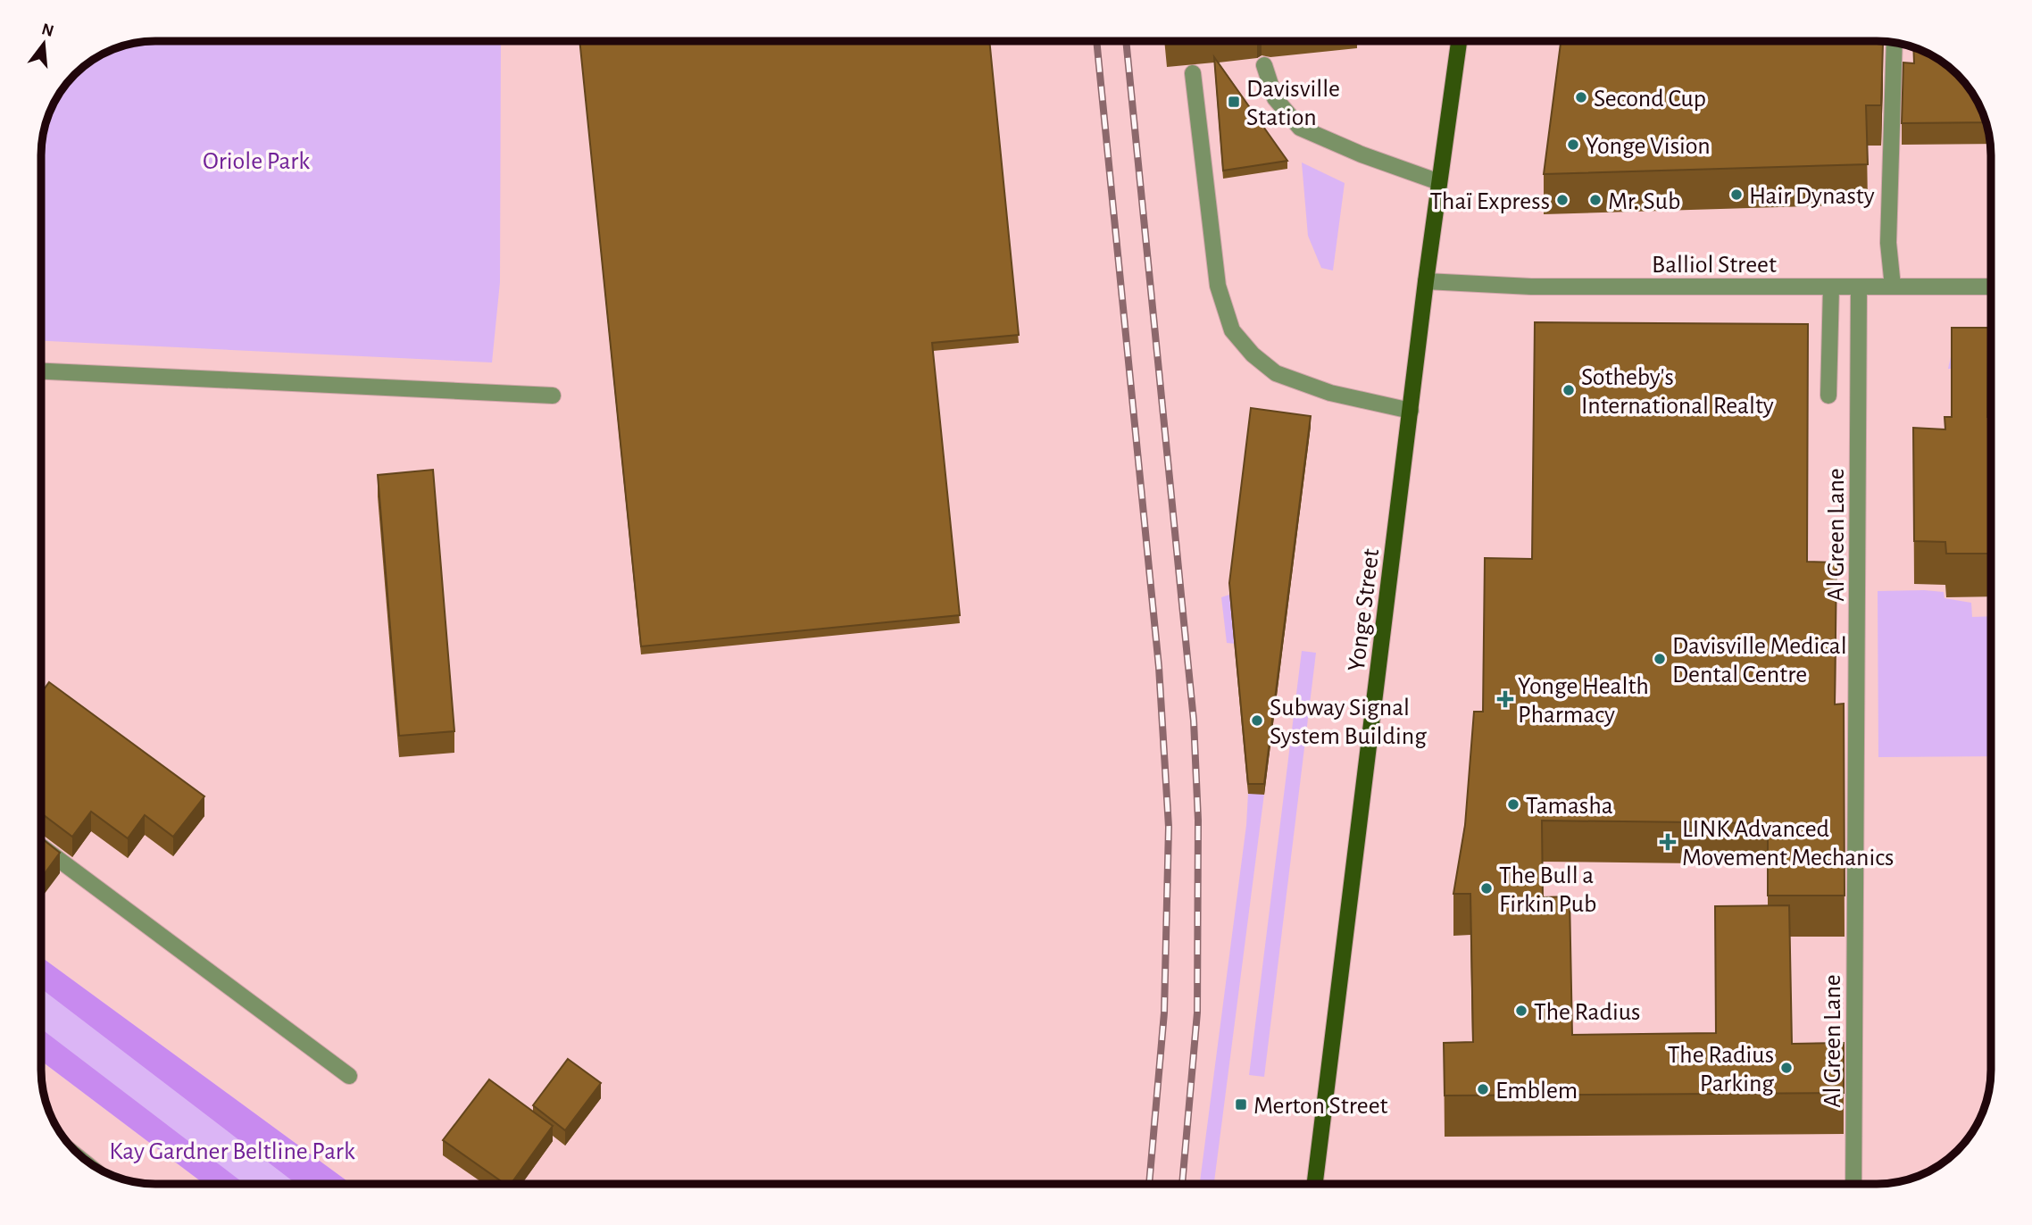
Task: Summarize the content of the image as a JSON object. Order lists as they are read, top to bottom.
{
  "streets": {
    "main road": ["Yonge Street"],
    "street": ["Balliol Street", "Al Green Lane"]
  },
  "crossings": [
    ["Balliol Street", "Al Green Lane"],
    ["Balliol Street", "Yonge Street"]
  ],
  "parks": ["Oriole Park", "Kay Gardner Beltline Park"],
  "places": {
    "other": [
      "Second Cup",
      "Yonge Vision",
      "Hair Dynasty",
      "Thaï Express",
      "Mr. Sub",
      "Sotheby's International Realty",
      "Davisville Medical Dental Centre",
      "Subway Signal System Building",
      "Tamasha",
      "The Bull a Firkin Pub",
      "The Radius",
      "The Radius Parking",
      "Emblem"
    ],
    "transit": ["Davisville Station", "Merton Street"],
    "health": ["Yonge Health Pharmacy", "LINK Advanced Movement Mechanics"]
  },
  "north": "top"
}
